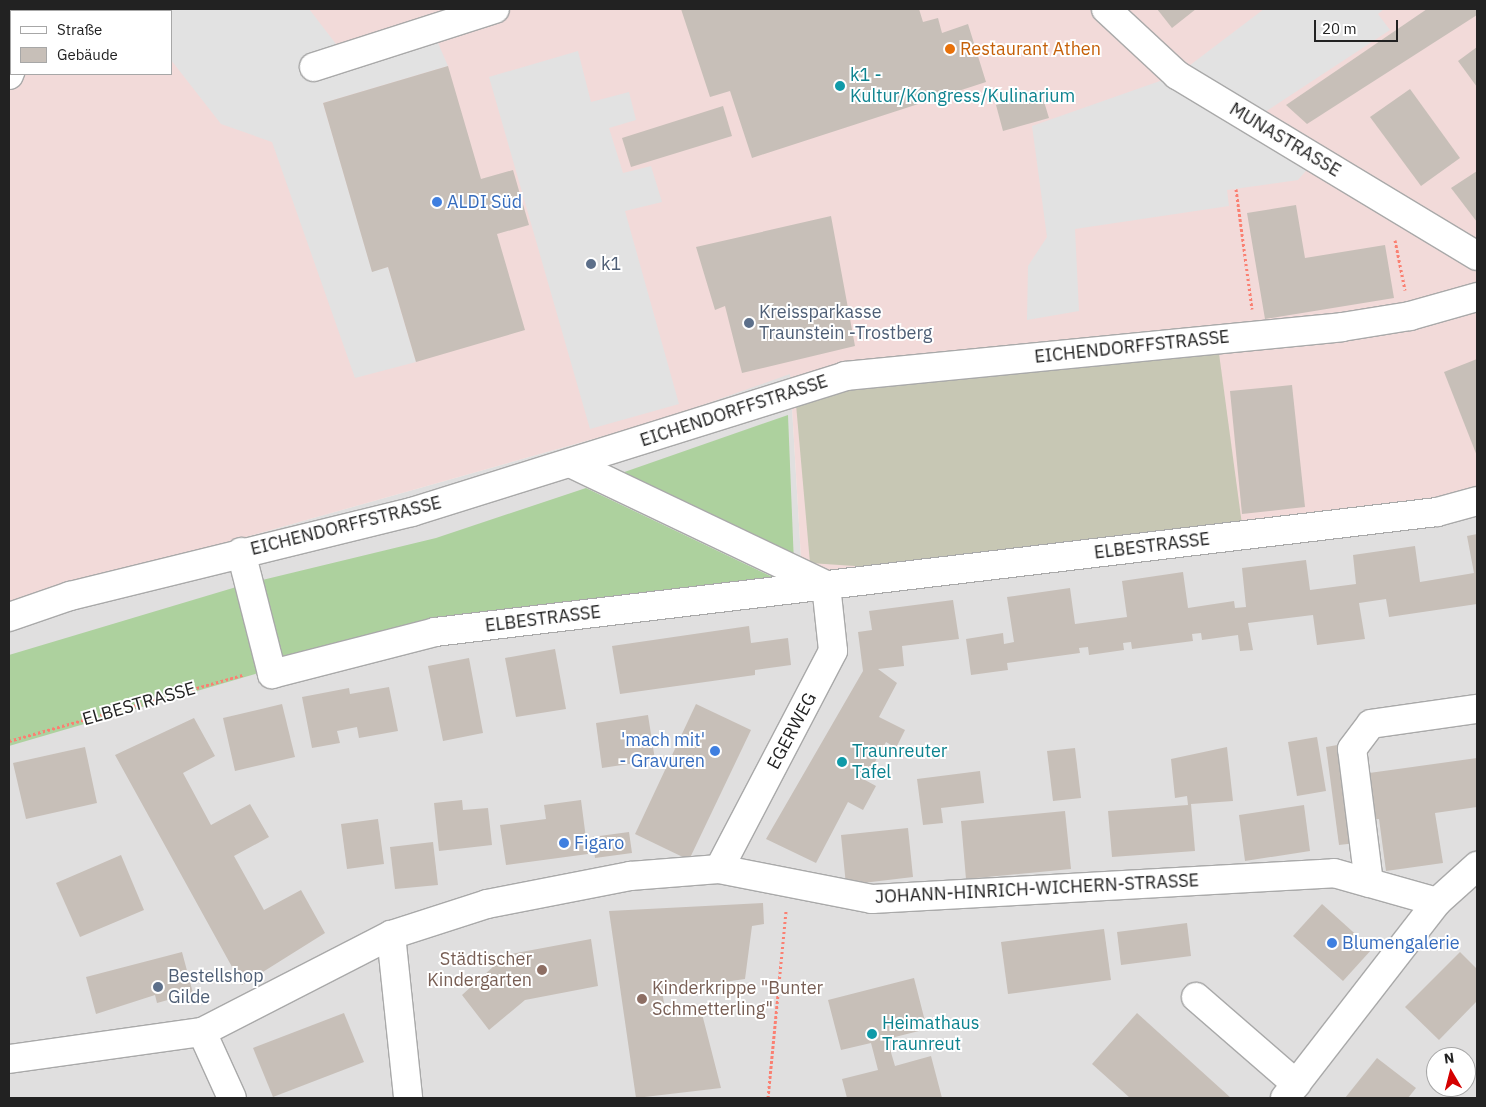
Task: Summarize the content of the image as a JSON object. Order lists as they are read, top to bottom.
{
  "streets": {
    "street": [
      "MUNASTRASSE",
      "EICHENDORFFSTRASSE",
      "ELBESTRASSE",
      "EGERWEG",
      "JOHANN-HINRICH-WICHERN-STRASSE"
    ]
  },
  "crossings": [
    ["ELBESTRASSE", "EGERWEG"],
    ["EGERWEG", "JOHANN-HINRICH-WICHERN-STRASSE"]
  ],
  "places": [
    "Restaurant Athen",
    "k1 - Kultur/Kongress/Kulinarium",
    "ALDI Süd",
    "k1",
    "Kreissparkasse Traunstein -Trostberg",
    "'mach mit' - Gravuren",
    "Traunreuter Tafel",
    "Figaro",
    "Blumengalerie",
    "Städtischer Kindergarten",
    "Bestellshop Gilde",
    "Kinderkrippe \"Bunter Schmetterling\"",
    "Heimathaus Traunreut"
  ],
  "legend": ["Straße", "Gebäude"],
  "scale_bar": "20 m",
  "north": "top"
}
